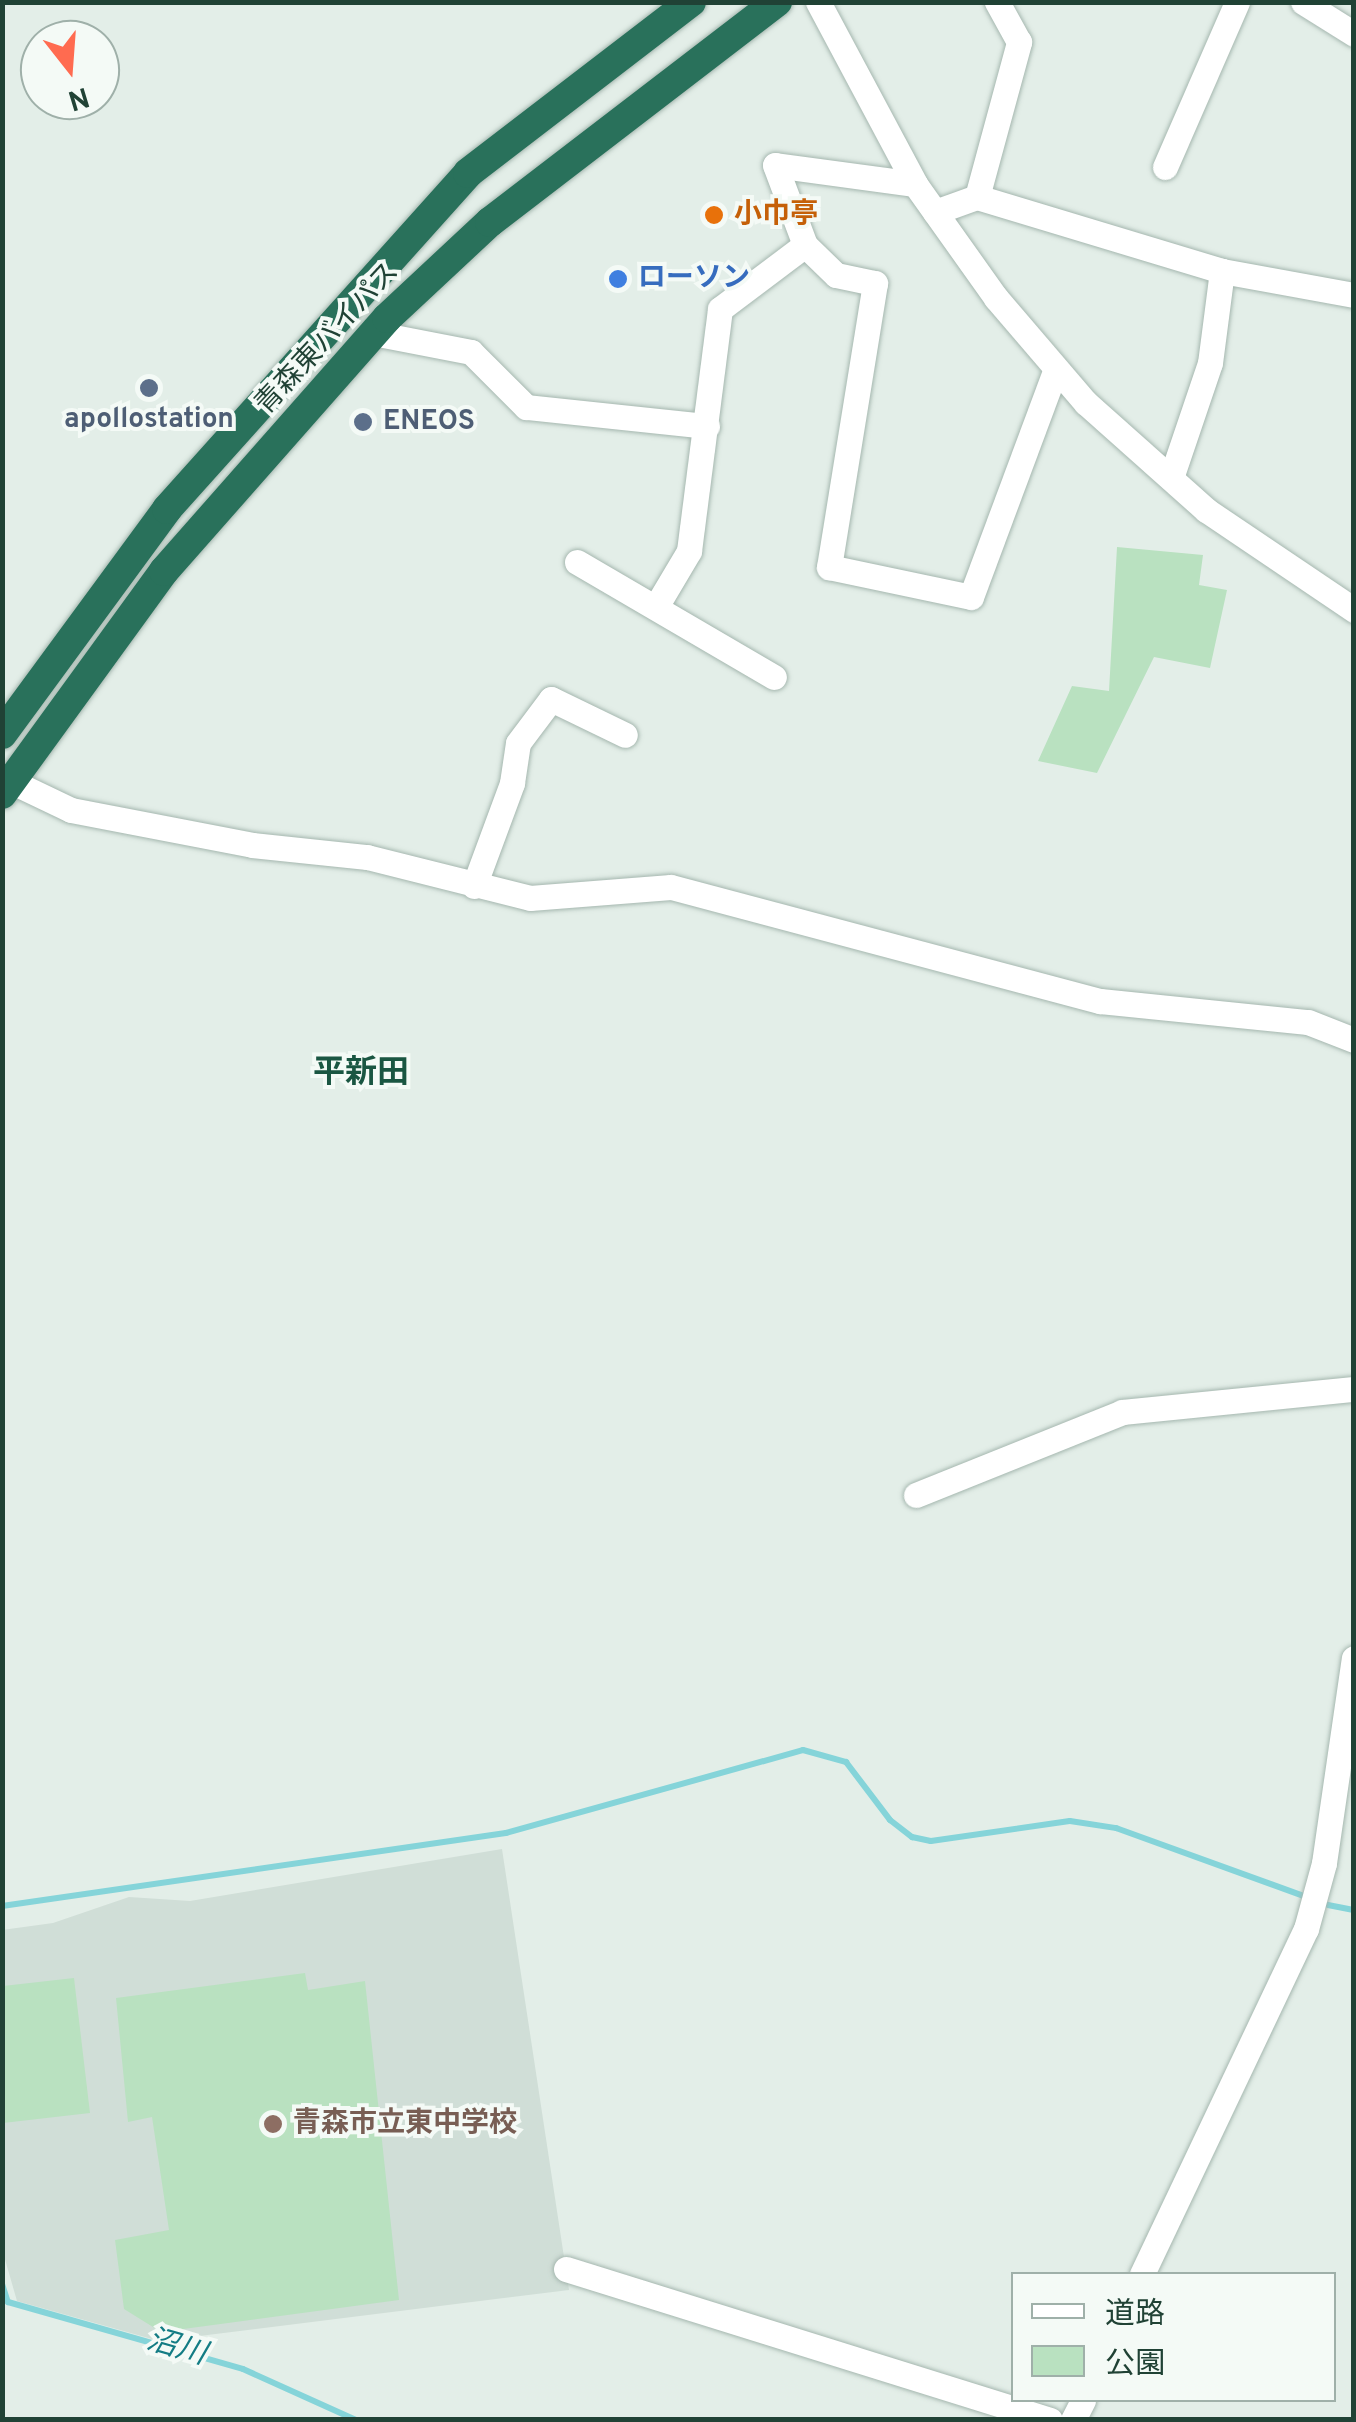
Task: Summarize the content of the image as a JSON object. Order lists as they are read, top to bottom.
{
  "streets": {
    "highway": ["青森東バイパス"]
  },
  "districts": ["平新田"],
  "water": ["沼川"],
  "places": [
    "小巾亭",
    "ローソン",
    "apollostation",
    "ENEOS",
    "青森市立東中学校"
  ],
  "legend": ["道路", "公園"],
  "north": "bottom"
}
